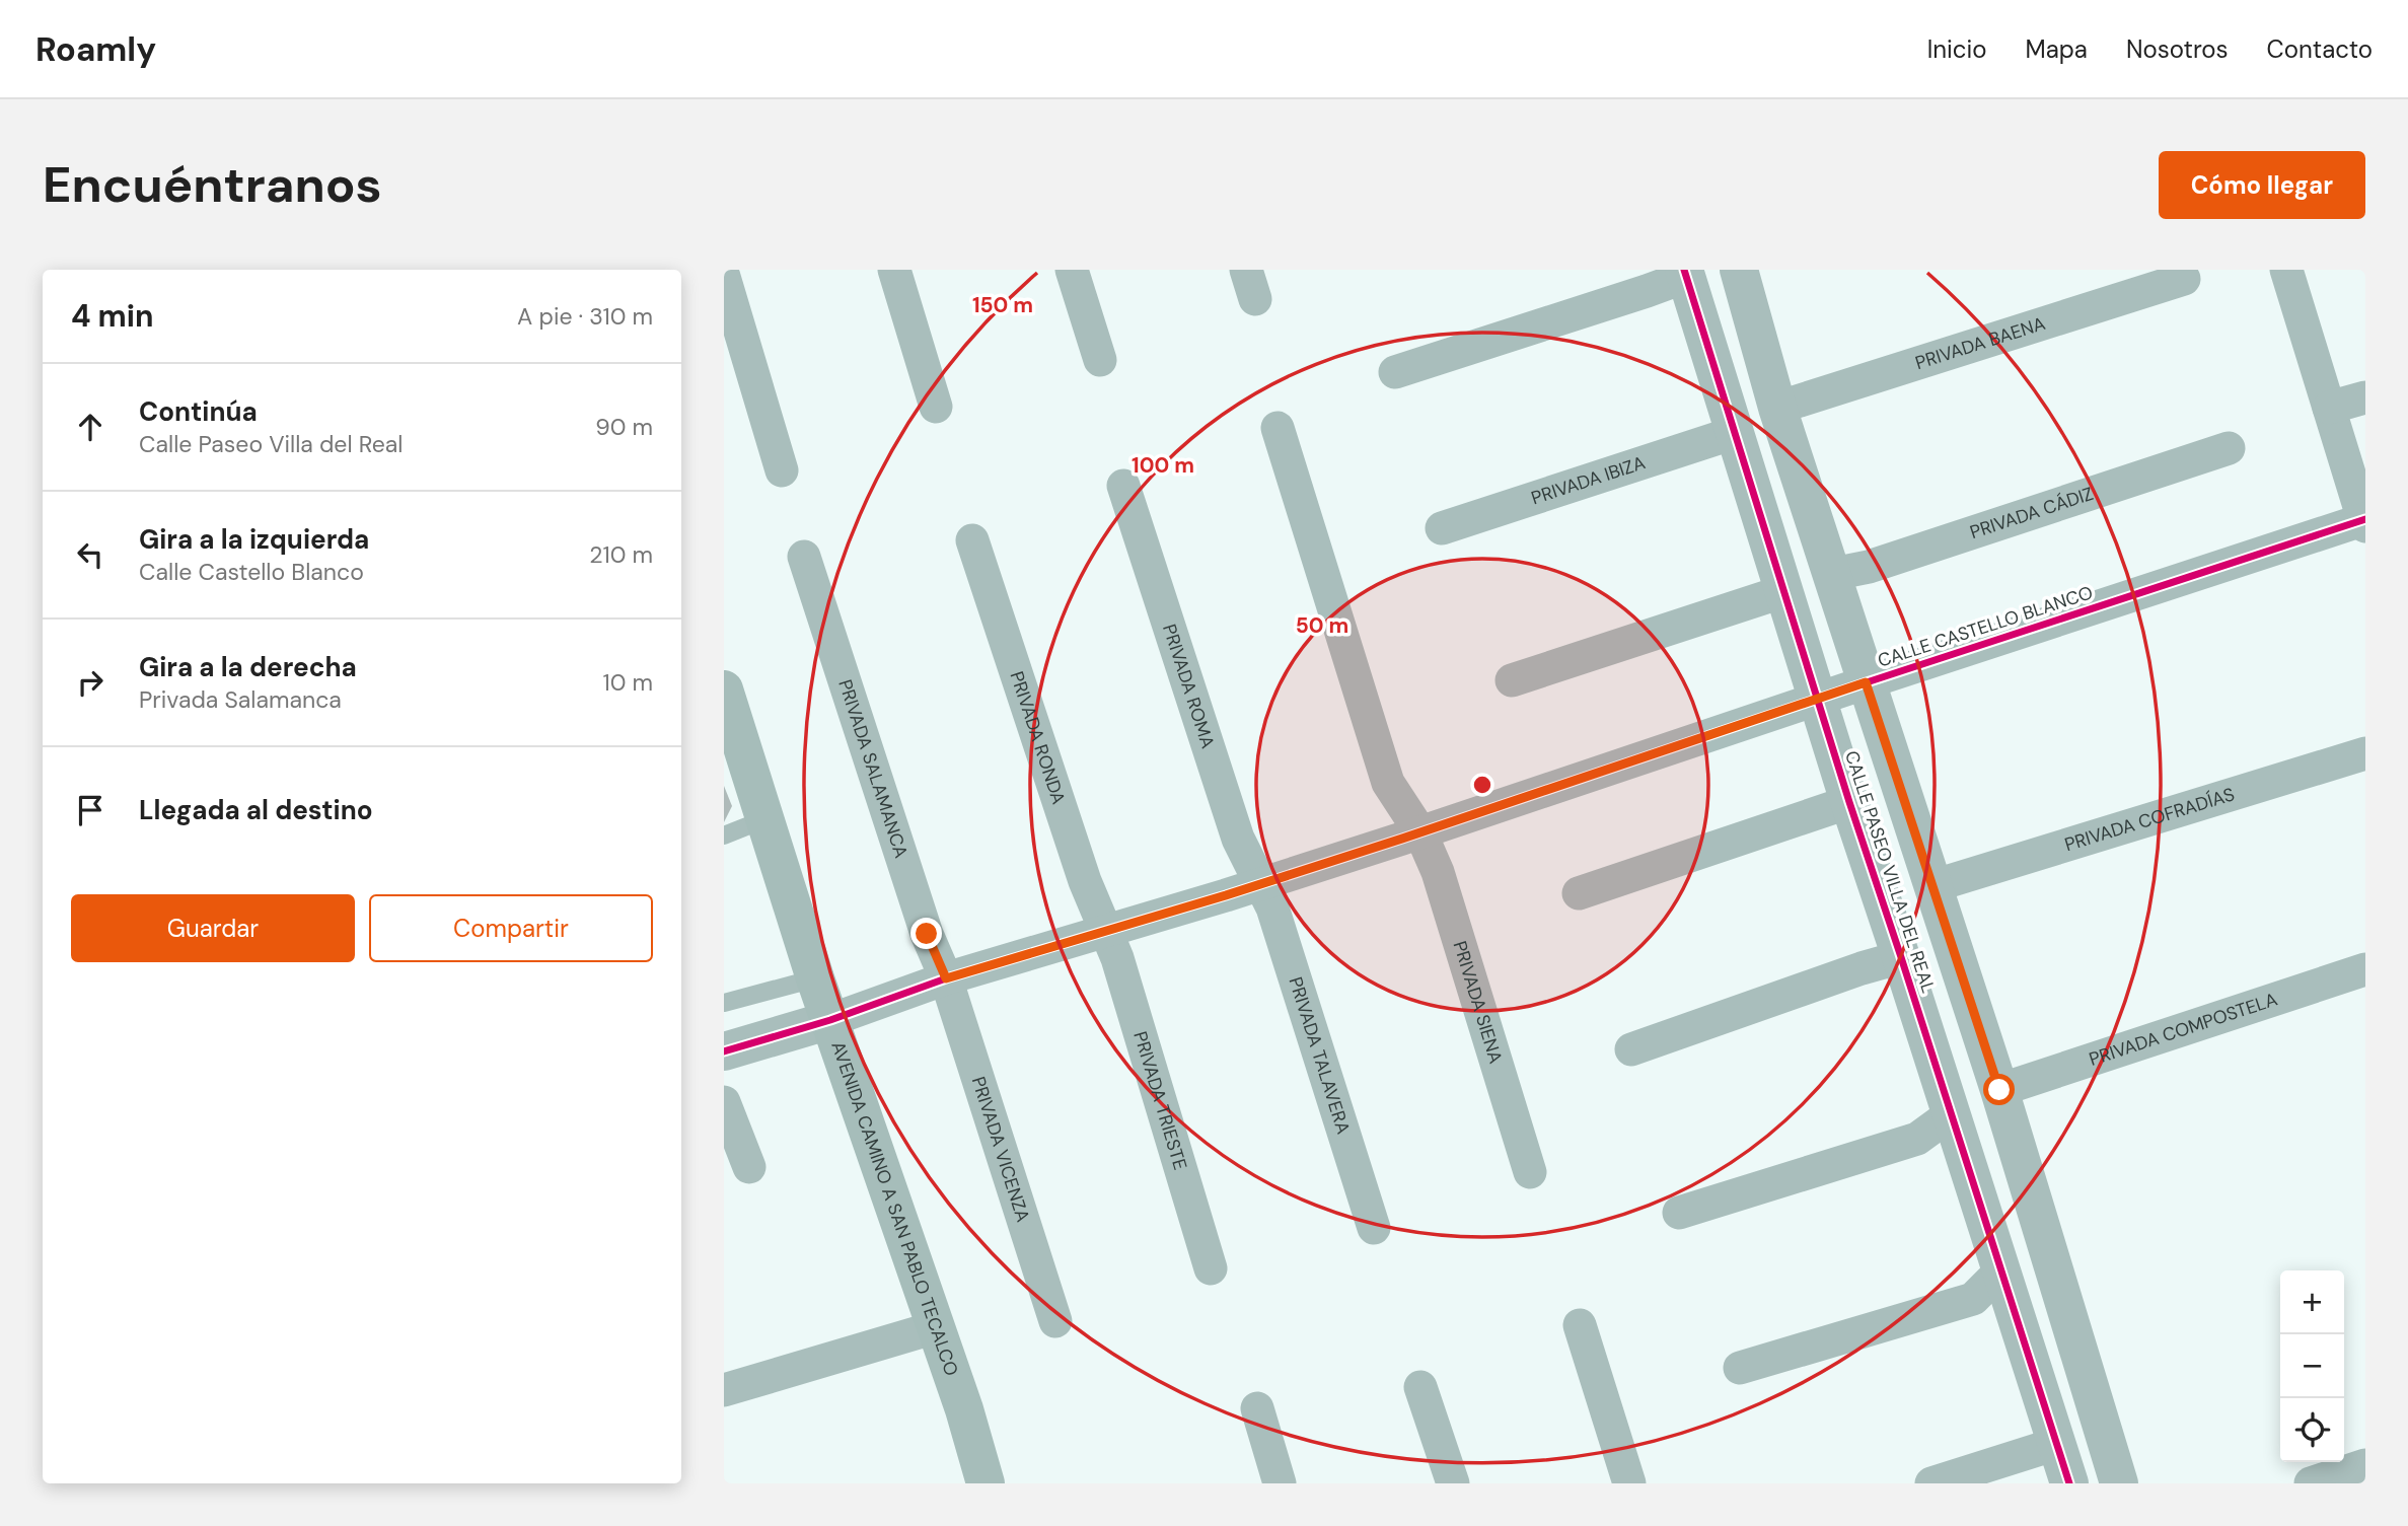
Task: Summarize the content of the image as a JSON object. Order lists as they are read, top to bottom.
{
  "streets": {
    "main road": ["AVENIDA CAMINO A SAN PABLO TECALCO"],
    "street": [
      "PRIVADA BAENA",
      "PRIVADA IBIZA",
      "PRIVADA CÁDIZ",
      "CALLE CASTELLO BLANCO",
      "PRIVADA ROMA",
      "PRIVADA RONDA",
      "PRIVADA SALAMANCA",
      "PRIVADA COFRADÍAS",
      "CALLE PASEO VILLA DEL REAL",
      "PRIVADA SIENA",
      "PRIVADA COMPOSTELA",
      "PRIVADA TALAVERA",
      "PRIVADA TRIESTE",
      "PRIVADA VICENZA"
    ]
  },
  "crossings": [
    ["PRIVADA BAENA", "CALLE PASEO VILLA DEL REAL"],
    ["PRIVADA IBIZA", "CALLE PASEO VILLA DEL REAL"],
    ["PRIVADA CÁDIZ", "CALLE PASEO VILLA DEL REAL"],
    ["CALLE CASTELLO BLANCO", "PRIVADA ROMA"],
    ["CALLE CASTELLO BLANCO", "PRIVADA RONDA"],
    ["CALLE CASTELLO BLANCO", "PRIVADA SALAMANCA"],
    ["CALLE CASTELLO BLANCO", "CALLE PASEO VILLA DEL REAL"],
    ["CALLE CASTELLO BLANCO", "PRIVADA SIENA"],
    ["CALLE CASTELLO BLANCO", "PRIVADA TALAVERA"],
    ["CALLE CASTELLO BLANCO", "PRIVADA TRIESTE"],
    ["CALLE CASTELLO BLANCO", "PRIVADA VICENZA"],
    ["CALLE CASTELLO BLANCO", "AVENIDA CAMINO A SAN PABLO TECALCO"],
    ["PRIVADA ROMA", "PRIVADA TALAVERA"],
    ["PRIVADA RONDA", "PRIVADA TRIESTE"],
    ["PRIVADA SALAMANCA", "PRIVADA VICENZA"],
    ["PRIVADA COFRADÍAS", "CALLE PASEO VILLA DEL REAL"],
    ["CALLE PASEO VILLA DEL REAL", "PRIVADA COMPOSTELA"]
  ],
  "page": {
    "header": "Roamly",
    "nav": [
      "Inicio",
      "Mapa",
      "Nosotros",
      "Contacto"
    ],
    "buttons": [
      "Cómo llegar",
      ["Guardar", "Compartir"]
    ],
    "title": "Encuéntranos",
    "heading": ["4 min", "A pie · 310 m"],
    "list": [
      ["Continúa", "Calle Paseo Villa del Real", "90 m"],
      ["Gira a la izquierda", "Calle Castello Blanco", "210 m"],
      ["Gira a la derecha", "Privada Salamanca", "10 m"],
      "Llegada al destino"
    ],
    "map_buttons": ["+", "−"]
  },
  "rings": ["150 m", "100 m", "50 m"]
}
